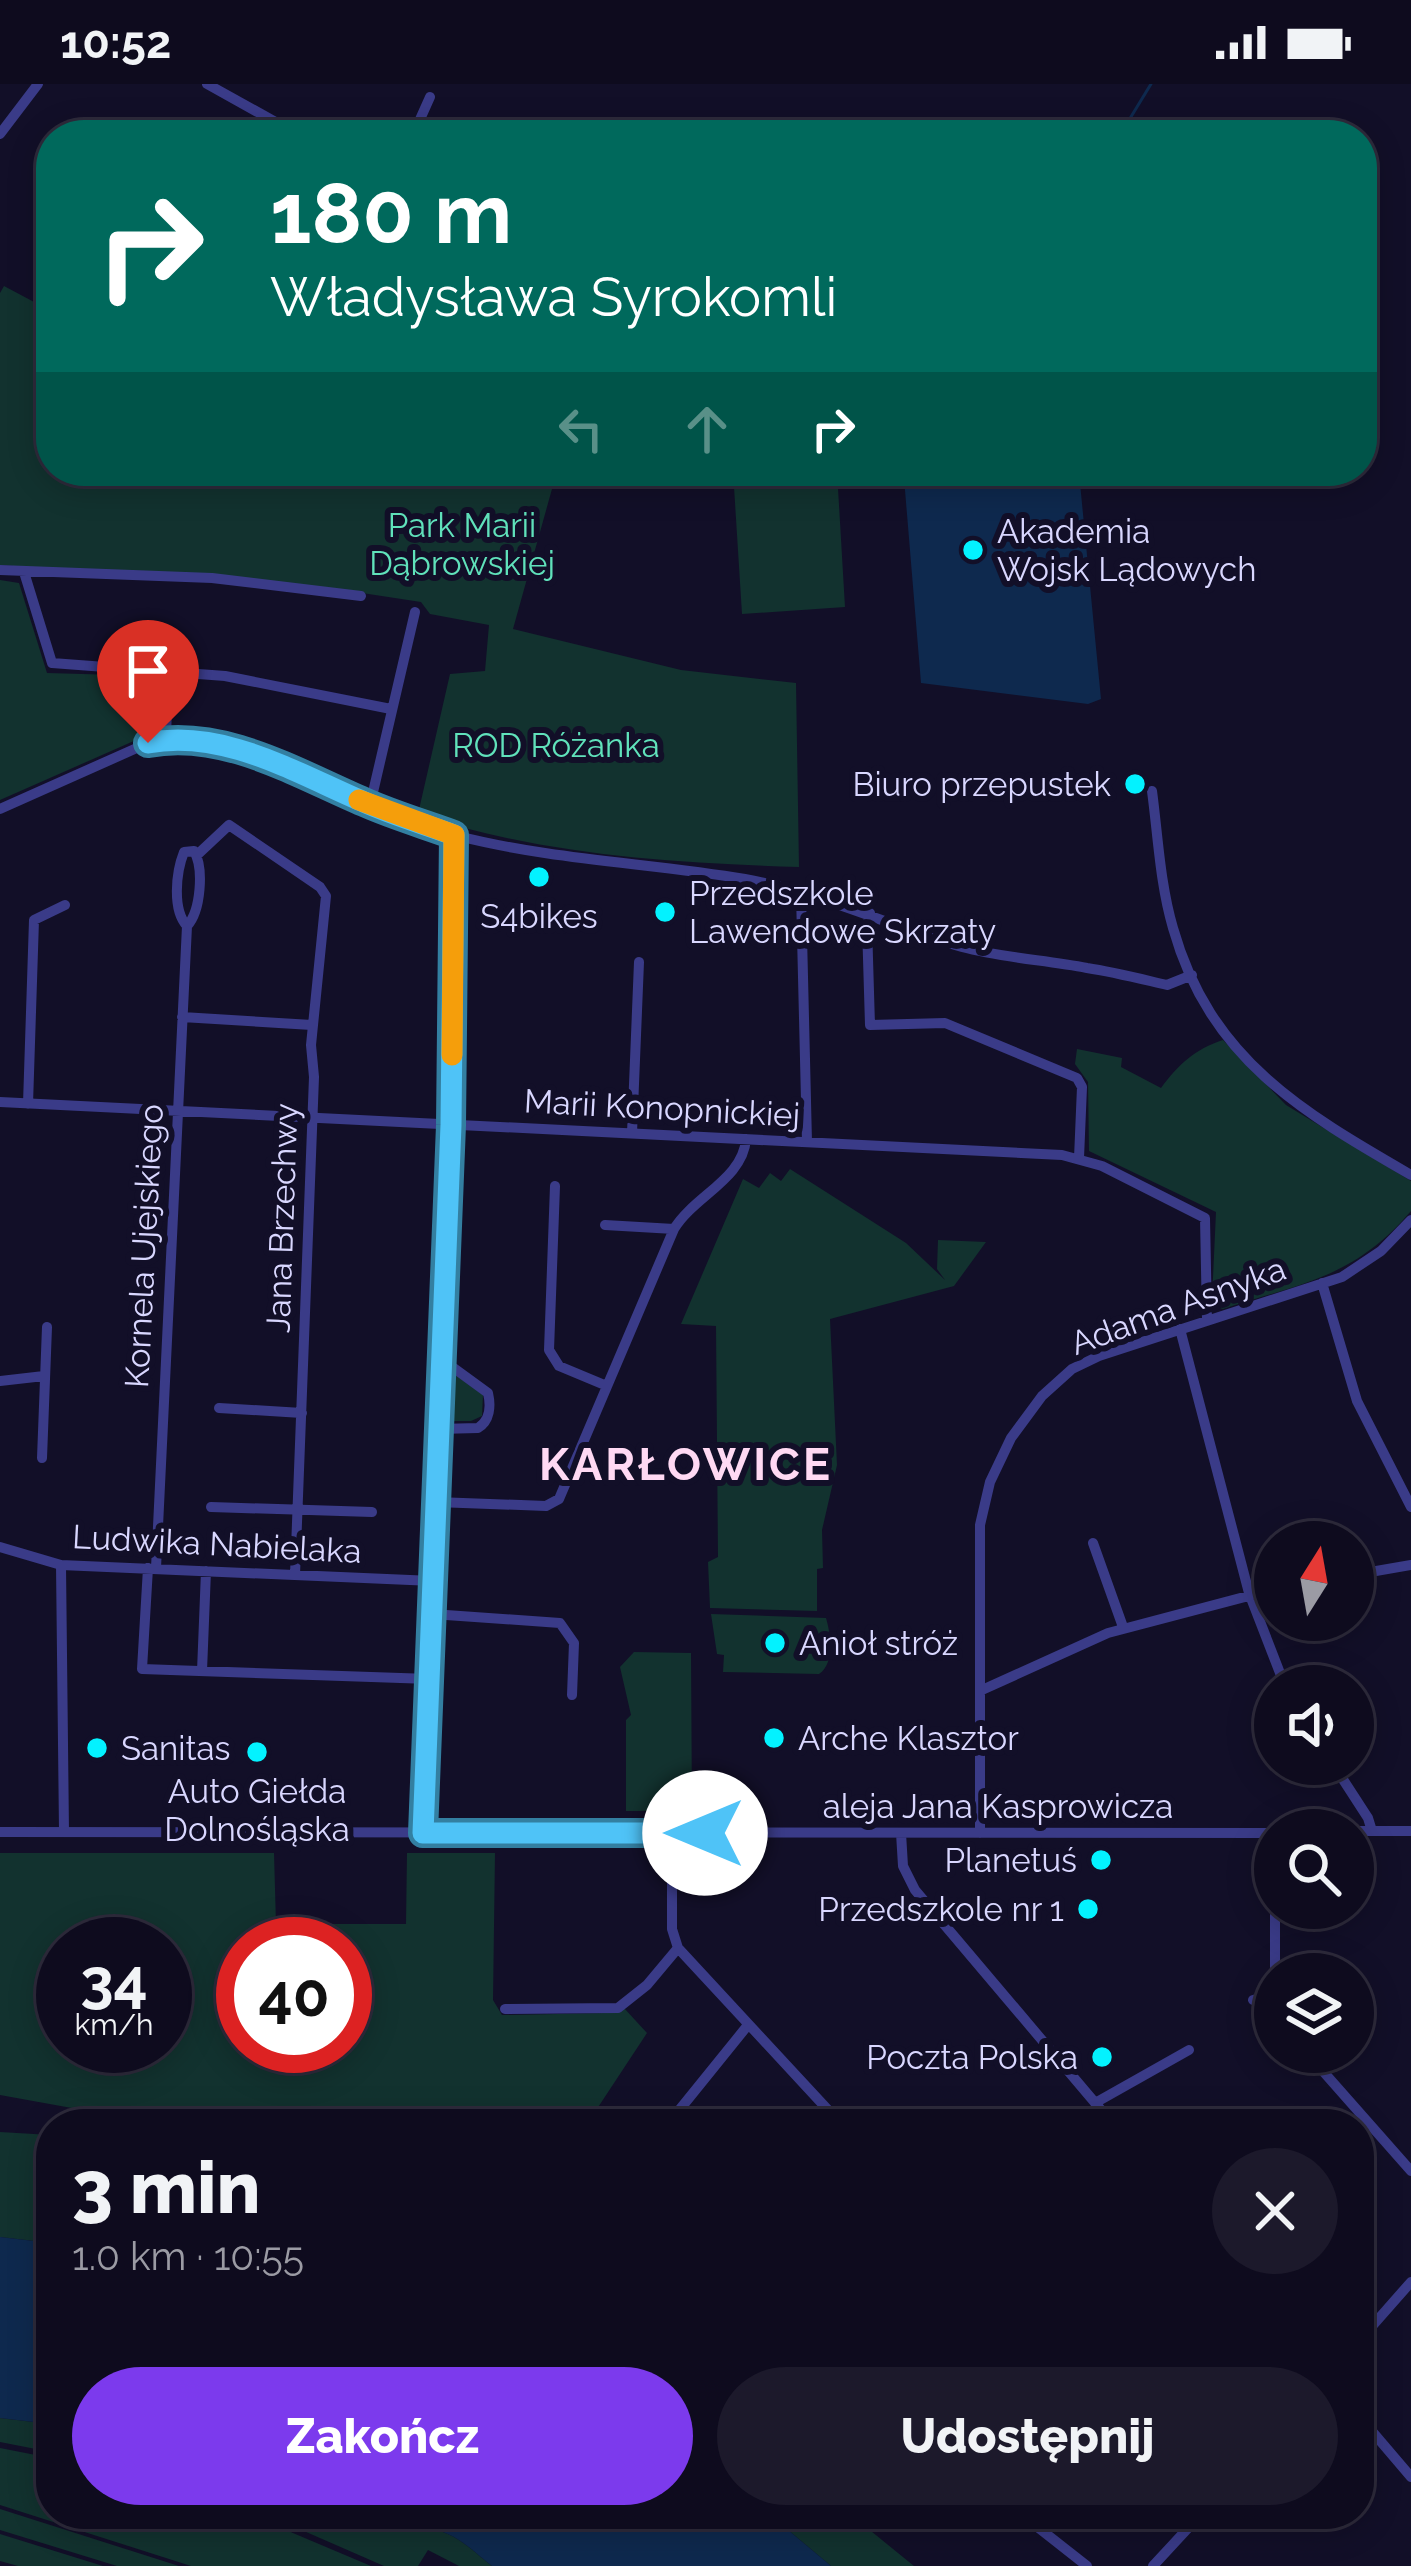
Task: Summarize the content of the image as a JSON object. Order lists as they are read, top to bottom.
{
  "streets": {
    "street": [
      "Marii Konopnickiej",
      "Jana Brzechwy",
      "Kornela Ujejskiego",
      "Adama Asnyka",
      "Ludwika Nabielaka",
      "aleja Jana Kasprowicza"
    ]
  },
  "crossings": [
    ["Marii Konopnickiej", "Jana Brzechwy"],
    ["Marii Konopnickiej", "Kornela Ujejskiego"],
    ["Marii Konopnickiej", "Adama Asnyka"],
    ["Jana Brzechwy", "Kornela Ujejskiego"],
    ["Jana Brzechwy", "Ludwika Nabielaka"],
    ["Kornela Ujejskiego", "Ludwika Nabielaka"],
    ["Adama Asnyka", "aleja Jana Kasprowicza"]
  ],
  "districts": ["KARŁOWICE"],
  "parks": ["Park Marii Dąbrowskiej", "ROD Różanka"],
  "places": [
    "Akademia Wojsk Lądowych",
    "Biuro przepustek",
    "S4bikes",
    "Przedszkole Lawendowe Skrzaty",
    "Anioł stróż",
    "Arche Klasztor",
    "Sanitas",
    "Auto Giełda Dolnośląska",
    "Planetuś",
    "Przedszkole nr 1",
    "Poczta Polska"
  ],
  "north": "top",
  "page": {
    "status": "10:52",
    "turn": ["180 m", "Władysława Syrokomli"],
    "speed": "34 km/h",
    "limit": "40",
    "heading": ["3 min", "1.0 km · 10:55"],
    "buttons": ["Zakończ", "Udostępnij"]
  }
}
